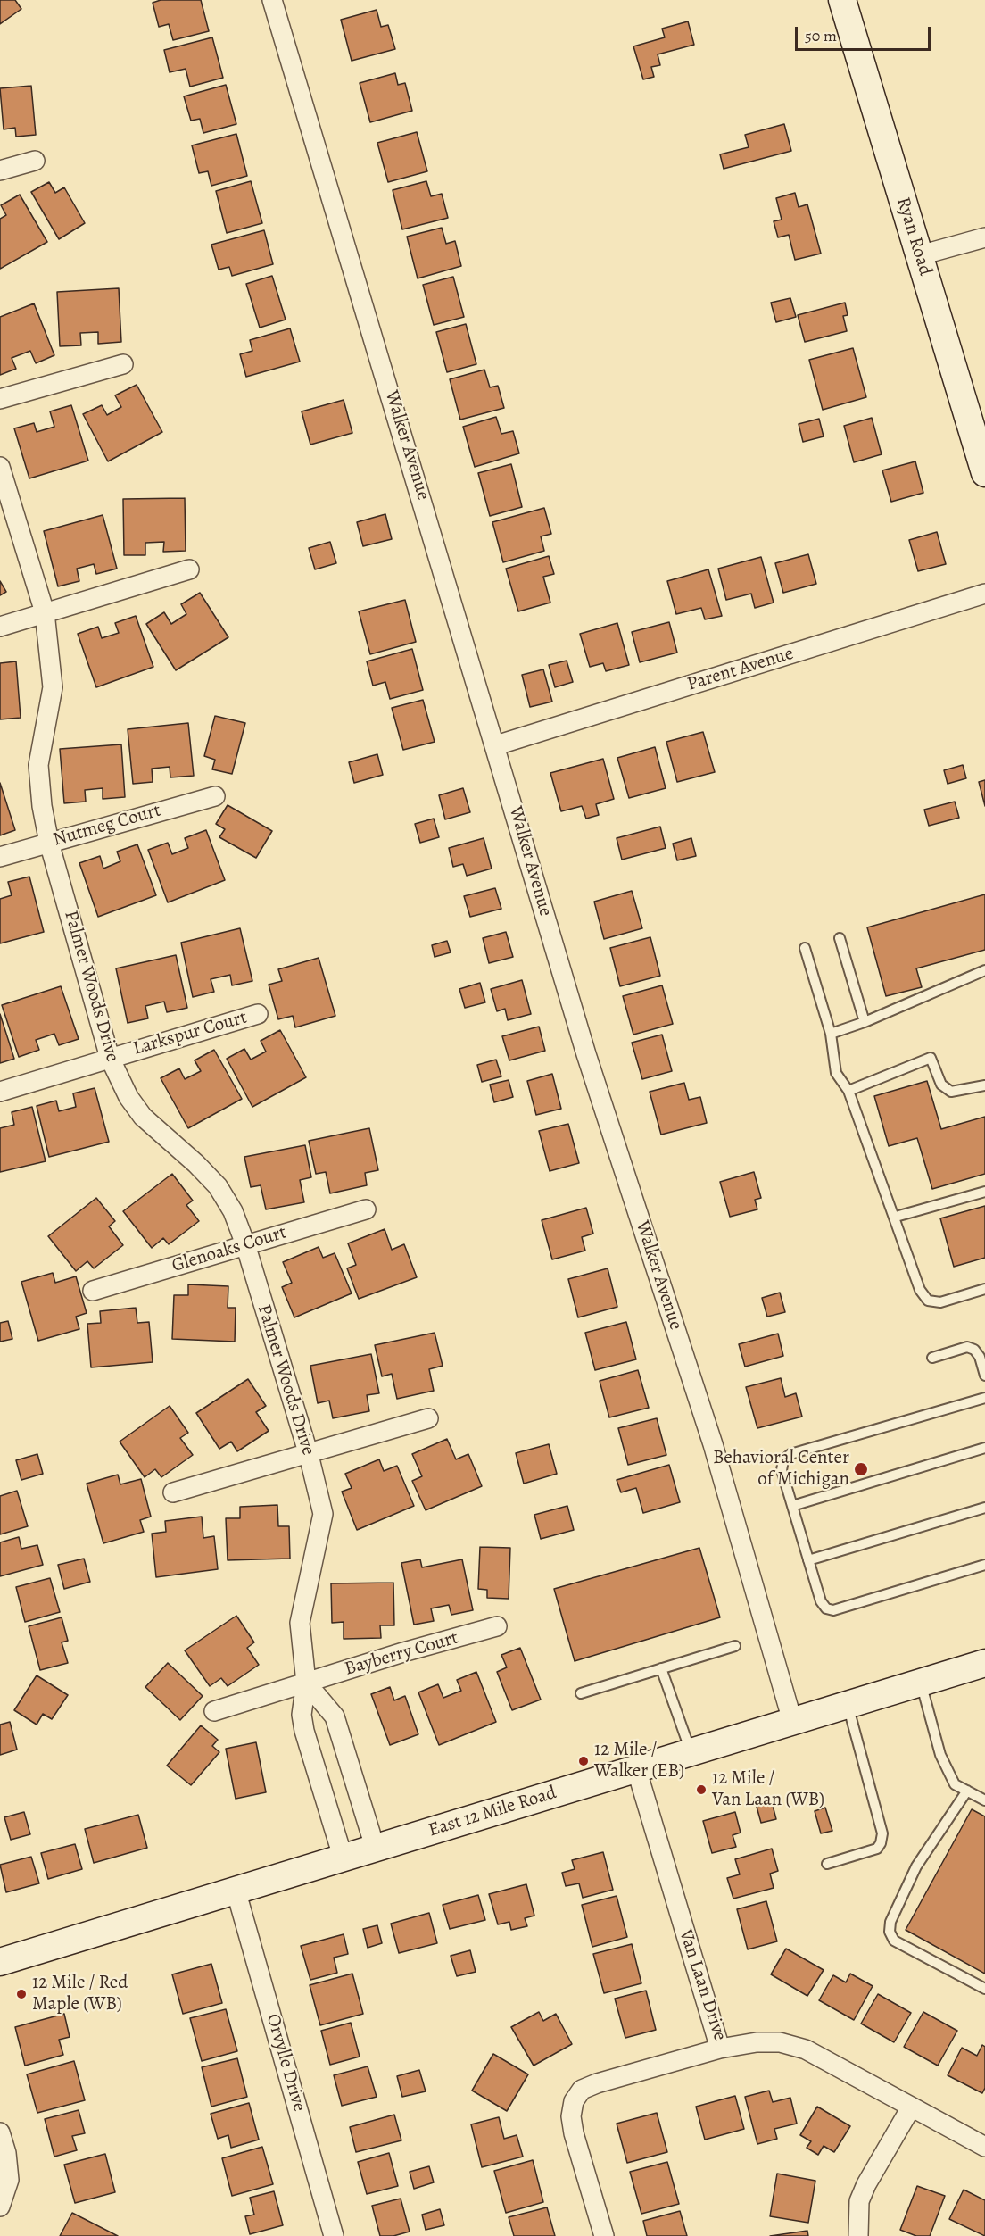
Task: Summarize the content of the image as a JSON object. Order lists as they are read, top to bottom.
{
  "streets": {
    "main road": ["Ryan Road", "East 12 Mile Road"],
    "street": [
      "Walker Avenue",
      "Parent Avenue",
      "Nutmeg Court",
      "Palmer Woods Drive",
      "Larkspur Court",
      "Glenoaks Court",
      "Bayberry Court",
      "Van Laan Drive",
      "Orvylle Drive"
    ]
  },
  "crossings": [
    ["Walker Avenue", "Parent Avenue"],
    ["Walker Avenue", "East 12 Mile Road"],
    ["Nutmeg Court", "Palmer Woods Drive"],
    ["Palmer Woods Drive", "Larkspur Court"],
    ["Palmer Woods Drive", "Glenoaks Court"],
    ["Palmer Woods Drive", "Bayberry Court"],
    ["Palmer Woods Drive", "East 12 Mile Road"],
    ["East 12 Mile Road", "Van Laan Drive"],
    ["East 12 Mile Road", "Orvylle Drive"]
  ],
  "places": [
    "Behavioral Center of Michigan",
    "12 Mile / Walker (EB)",
    "12 Mile / Van Laan (WB)",
    "12 Mile / Red Maple (WB)"
  ],
  "scale_bar": "50 m"
}
